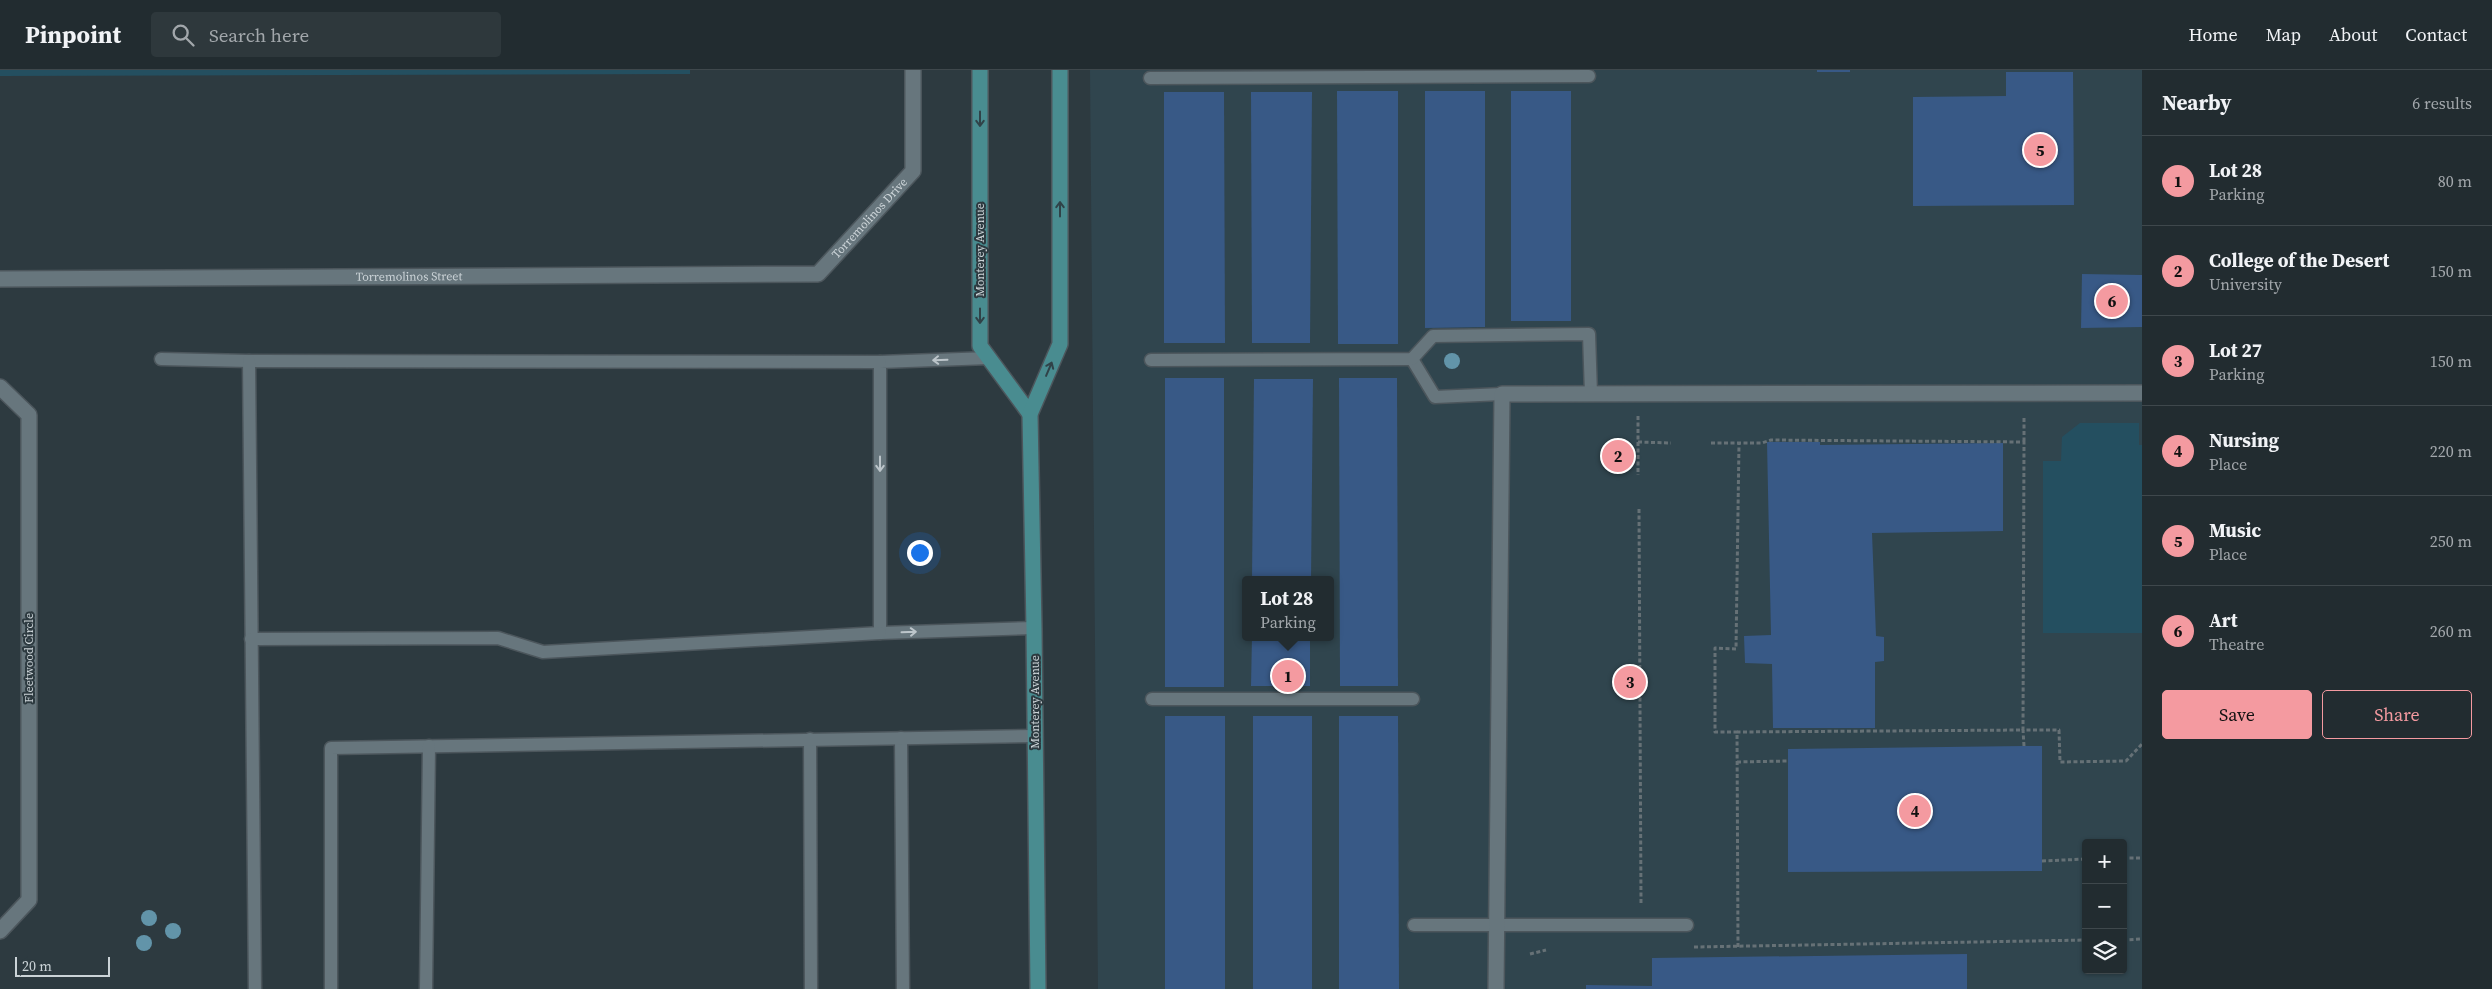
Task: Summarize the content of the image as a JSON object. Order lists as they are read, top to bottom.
{
  "streets": {
    "main road": ["Monterey Avenue"],
    "street": ["Torremolinos Drive", "Torremolinos Street", "Fleetwood Circle"]
  },
  "crossings": [
    ["Torremolinos Drive", "Torremolinos Street"]
  ],
  "scale_bar": "20 m",
  "page": {
    "header": "Pinpoint",
    "search": "Search here",
    "nav": [
      "Home",
      "Map",
      "About",
      "Contact"
    ],
    "heading": ["Nearby", "6 results"],
    "pins": [
      "5",
      "6",
      "2",
      "1",
      "3",
      "4"
    ],
    "list": [
      {
        "mark": "1",
        "name": "Lot 28",
        "note": "Parking",
        "value": "80 m"
      },
      {
        "mark": "2",
        "name": "College of the Desert",
        "note": "University",
        "value": "150 m"
      },
      {
        "mark": "3",
        "name": "Lot 27",
        "note": "Parking",
        "value": "150 m"
      },
      {
        "mark": "4",
        "name": "Nursing",
        "note": "Place",
        "value": "220 m"
      },
      {
        "mark": "5",
        "name": "Music",
        "note": "Place",
        "value": "250 m"
      },
      {
        "mark": "6",
        "name": "Art",
        "note": "Theatre",
        "value": "260 m"
      }
    ],
    "popup": ["Lot 28", "Parking"],
    "buttons": ["Save", "Share"],
    "map_buttons": ["+", "−"],
    "scale": "20 m"
  }
}
